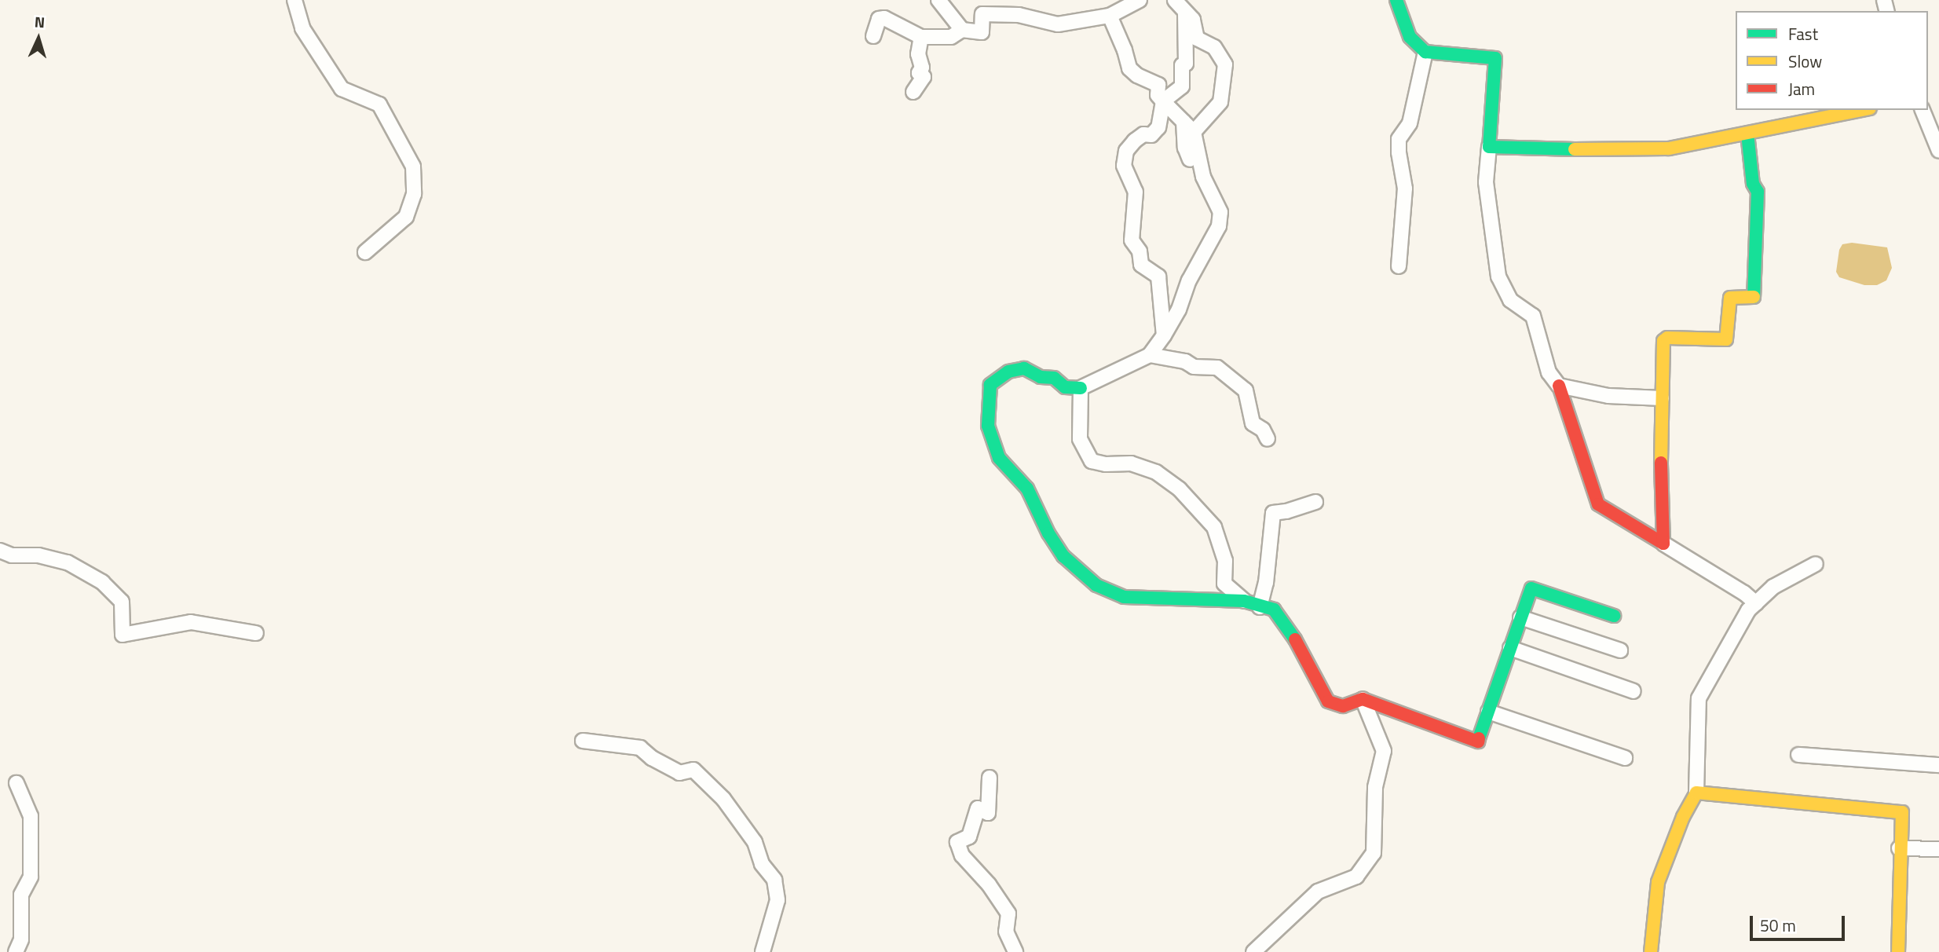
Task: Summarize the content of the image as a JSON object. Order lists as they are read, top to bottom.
{
  "legend": ["Fast", "Slow", "Jam"],
  "scale_bar": "50 m",
  "north": "top"
}
